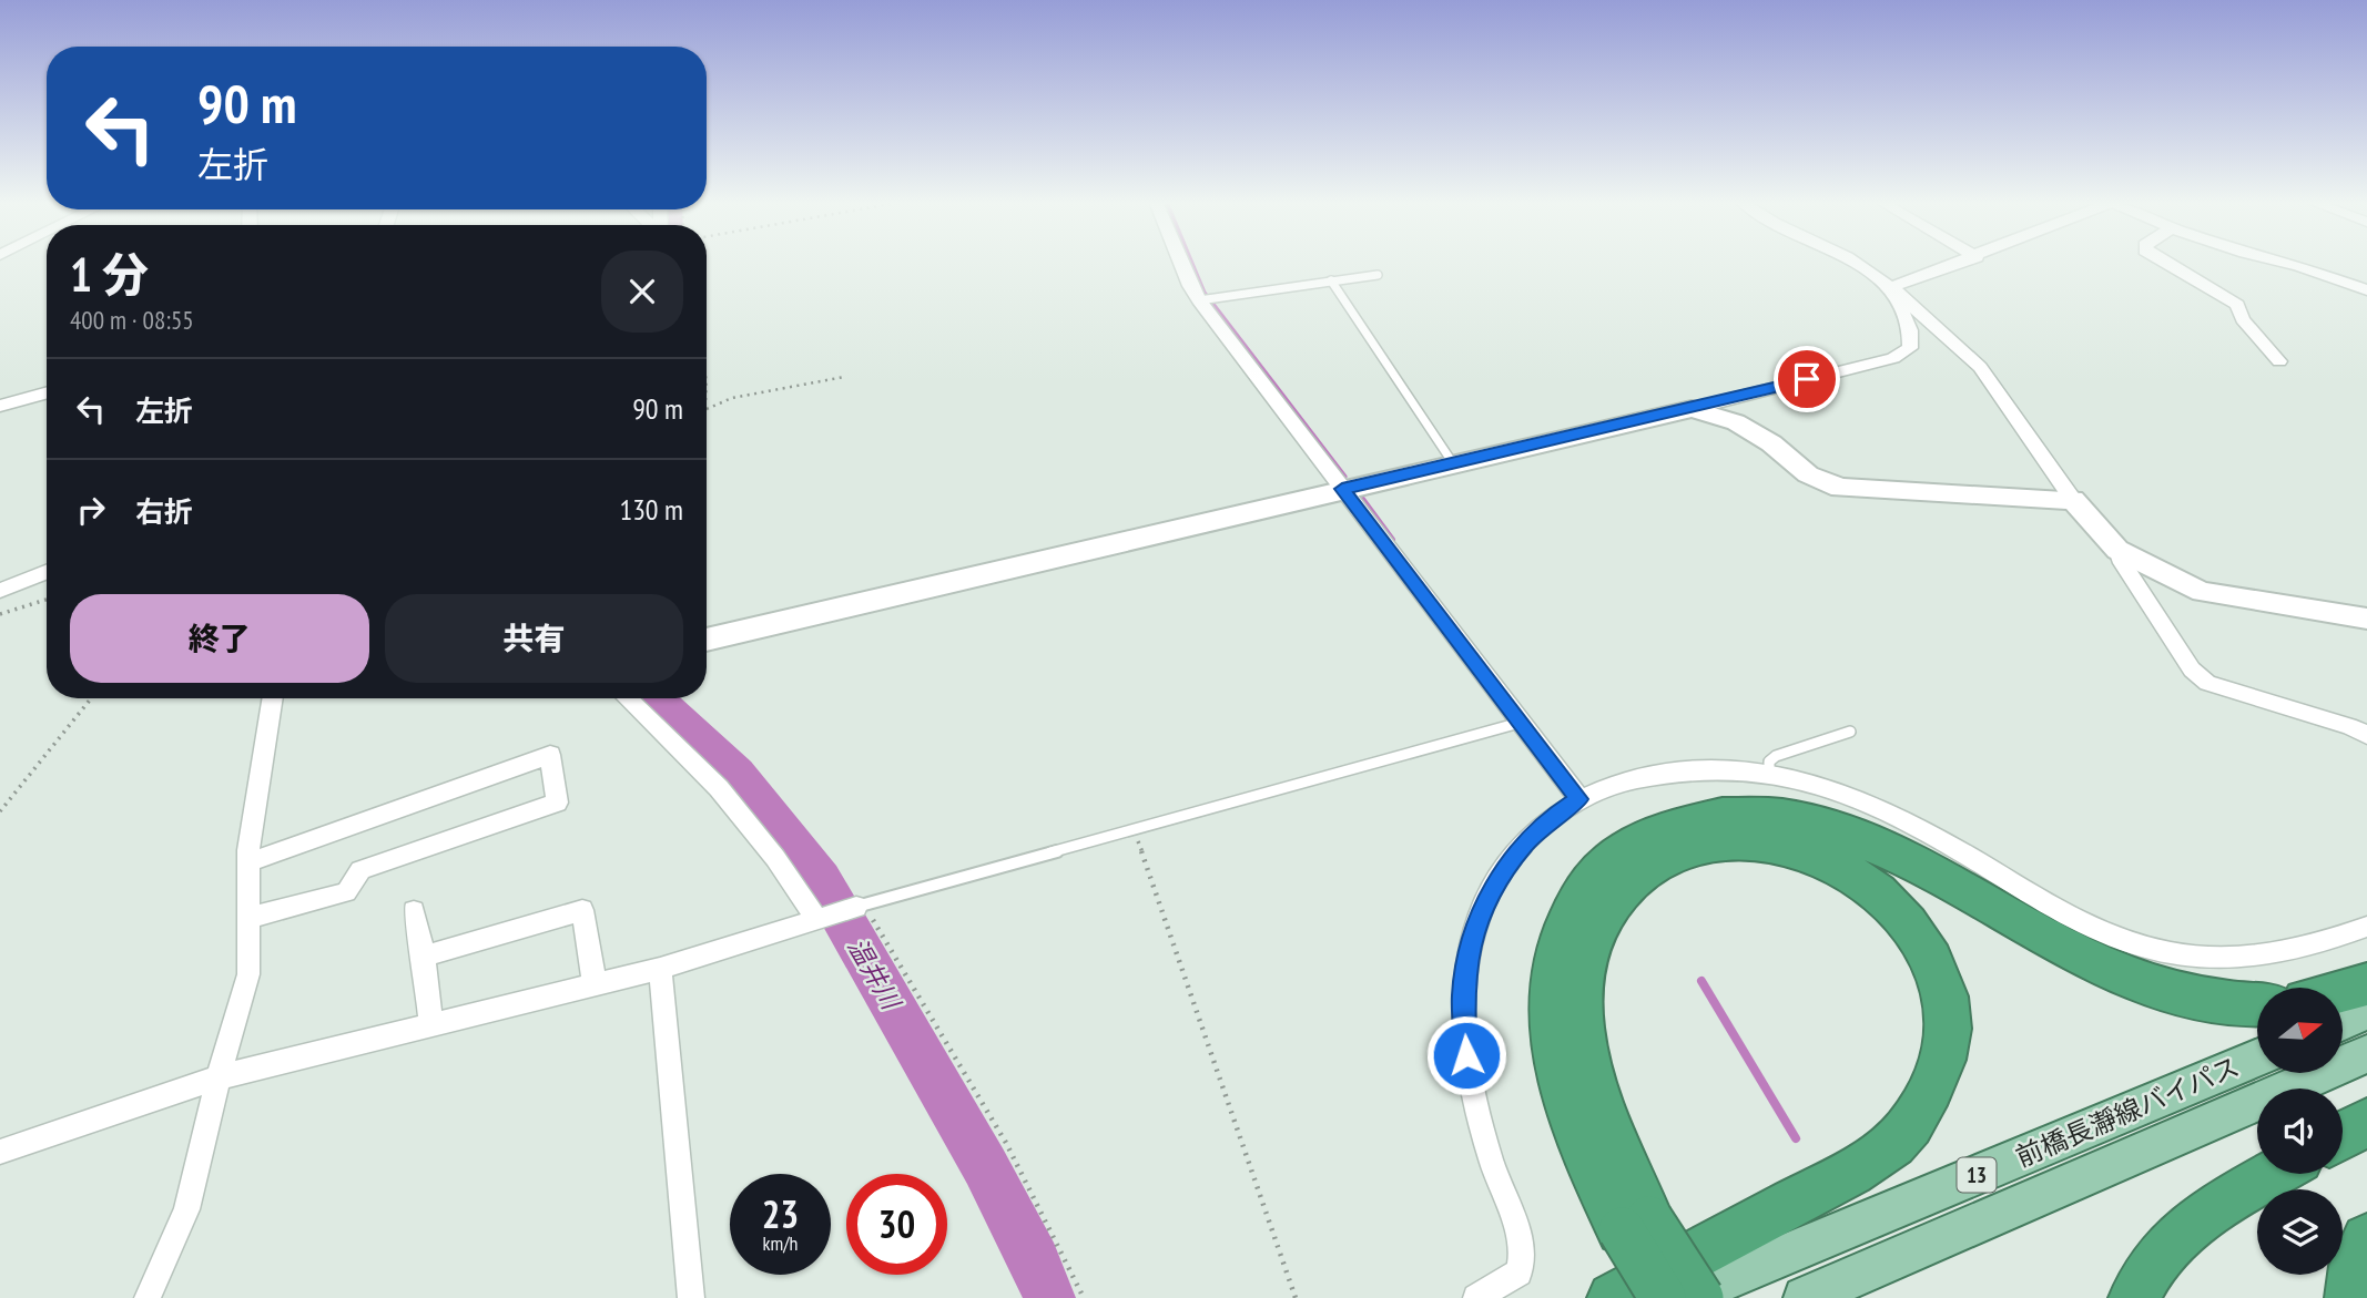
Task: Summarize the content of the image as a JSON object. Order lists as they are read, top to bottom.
{
  "streets": {
    "main road": ["前橋長瀞線バイパス", "13"]
  },
  "water": ["温井川"],
  "north": "right",
  "page": {
    "turn": ["90 m", "左折"],
    "heading": ["1 分", "400 m · 08:55"],
    "list": [
      {
        "name": "左折",
        "value": "90 m"
      },
      {
        "name": "右折",
        "value": "130 m"
      }
    ],
    "buttons": ["終了", "共有"],
    "speed": "23 km/h",
    "limit": "30"
  }
}
